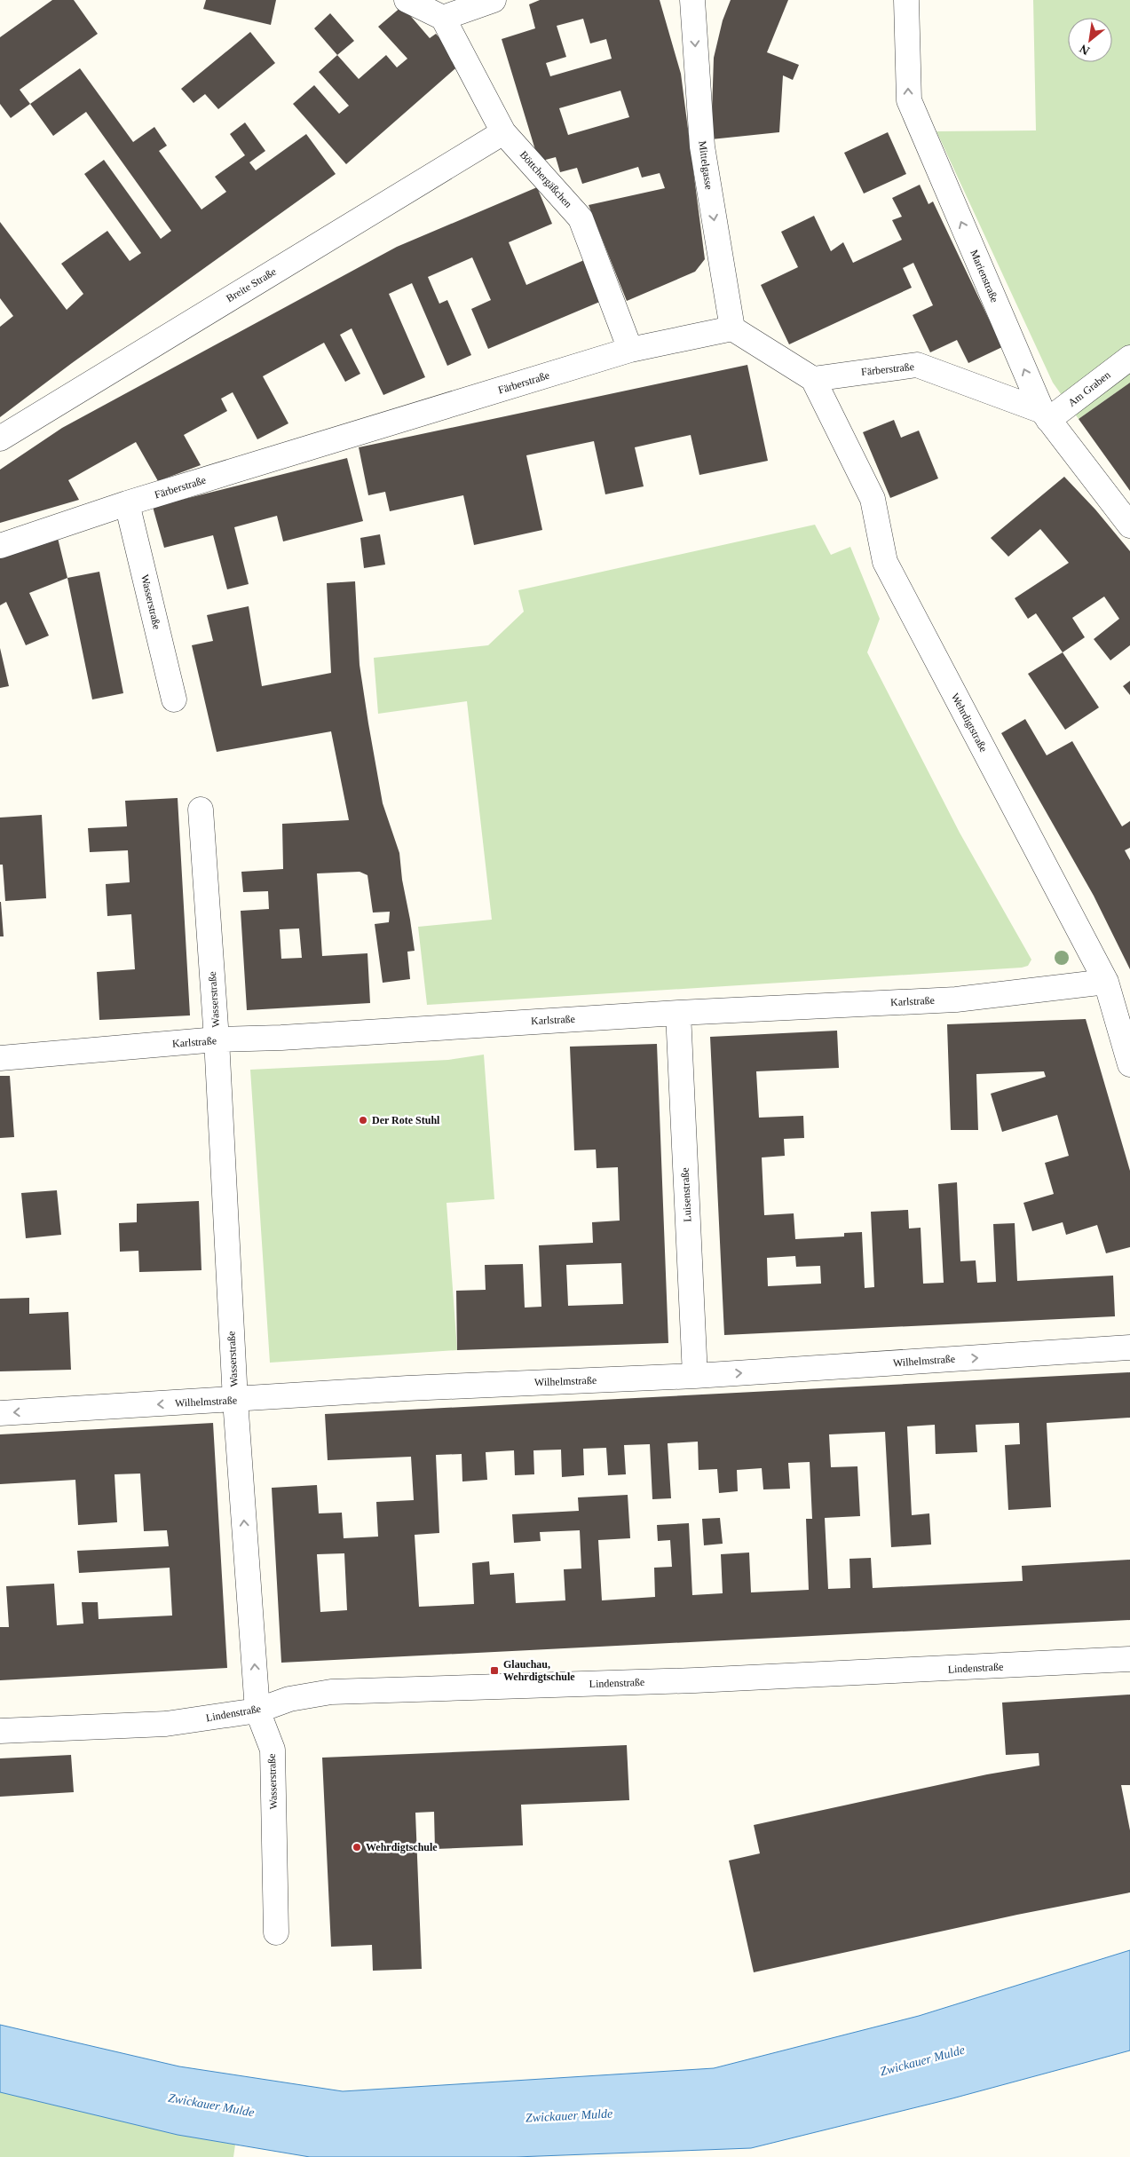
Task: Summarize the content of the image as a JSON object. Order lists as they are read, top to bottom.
{
  "streets": {
    "street": [
      "Mittelgasse",
      "Böttchergäßchen",
      "Marienstraße",
      "Breite Straße",
      "Färberstraße",
      "Am Graben",
      "Wasserstraße",
      "Wehrdigtstraße",
      "Karlstraße",
      "Luisenstraße",
      "Wilhelmstraße",
      "Lindenstraße"
    ]
  },
  "crossings": [
    ["Mittelgasse", "Färberstraße"],
    ["Böttchergäßchen", "Breite Straße"],
    ["Böttchergäßchen", "Färberstraße"],
    ["Marienstraße", "Färberstraße"],
    ["Marienstraße", "Am Graben"],
    ["Färberstraße", "Am Graben"],
    ["Färberstraße", "Wasserstraße"],
    ["Färberstraße", "Wehrdigtstraße"],
    ["Wasserstraße", "Karlstraße"],
    ["Wasserstraße", "Wilhelmstraße"],
    ["Wasserstraße", "Lindenstraße"],
    ["Wehrdigtstraße", "Karlstraße"],
    ["Karlstraße", "Luisenstraße"],
    ["Luisenstraße", "Wilhelmstraße"]
  ],
  "one_way": ["Mittelgasse", "Marienstraße"],
  "water": ["Zwickauer Mulde"],
  "places": {
    "other": ["Der Rote Stuhl", "Wehrdigtschule"],
    "transit": ["Glauchau, Wehrdigtschule"]
  },
  "north": "bottom left"
}
